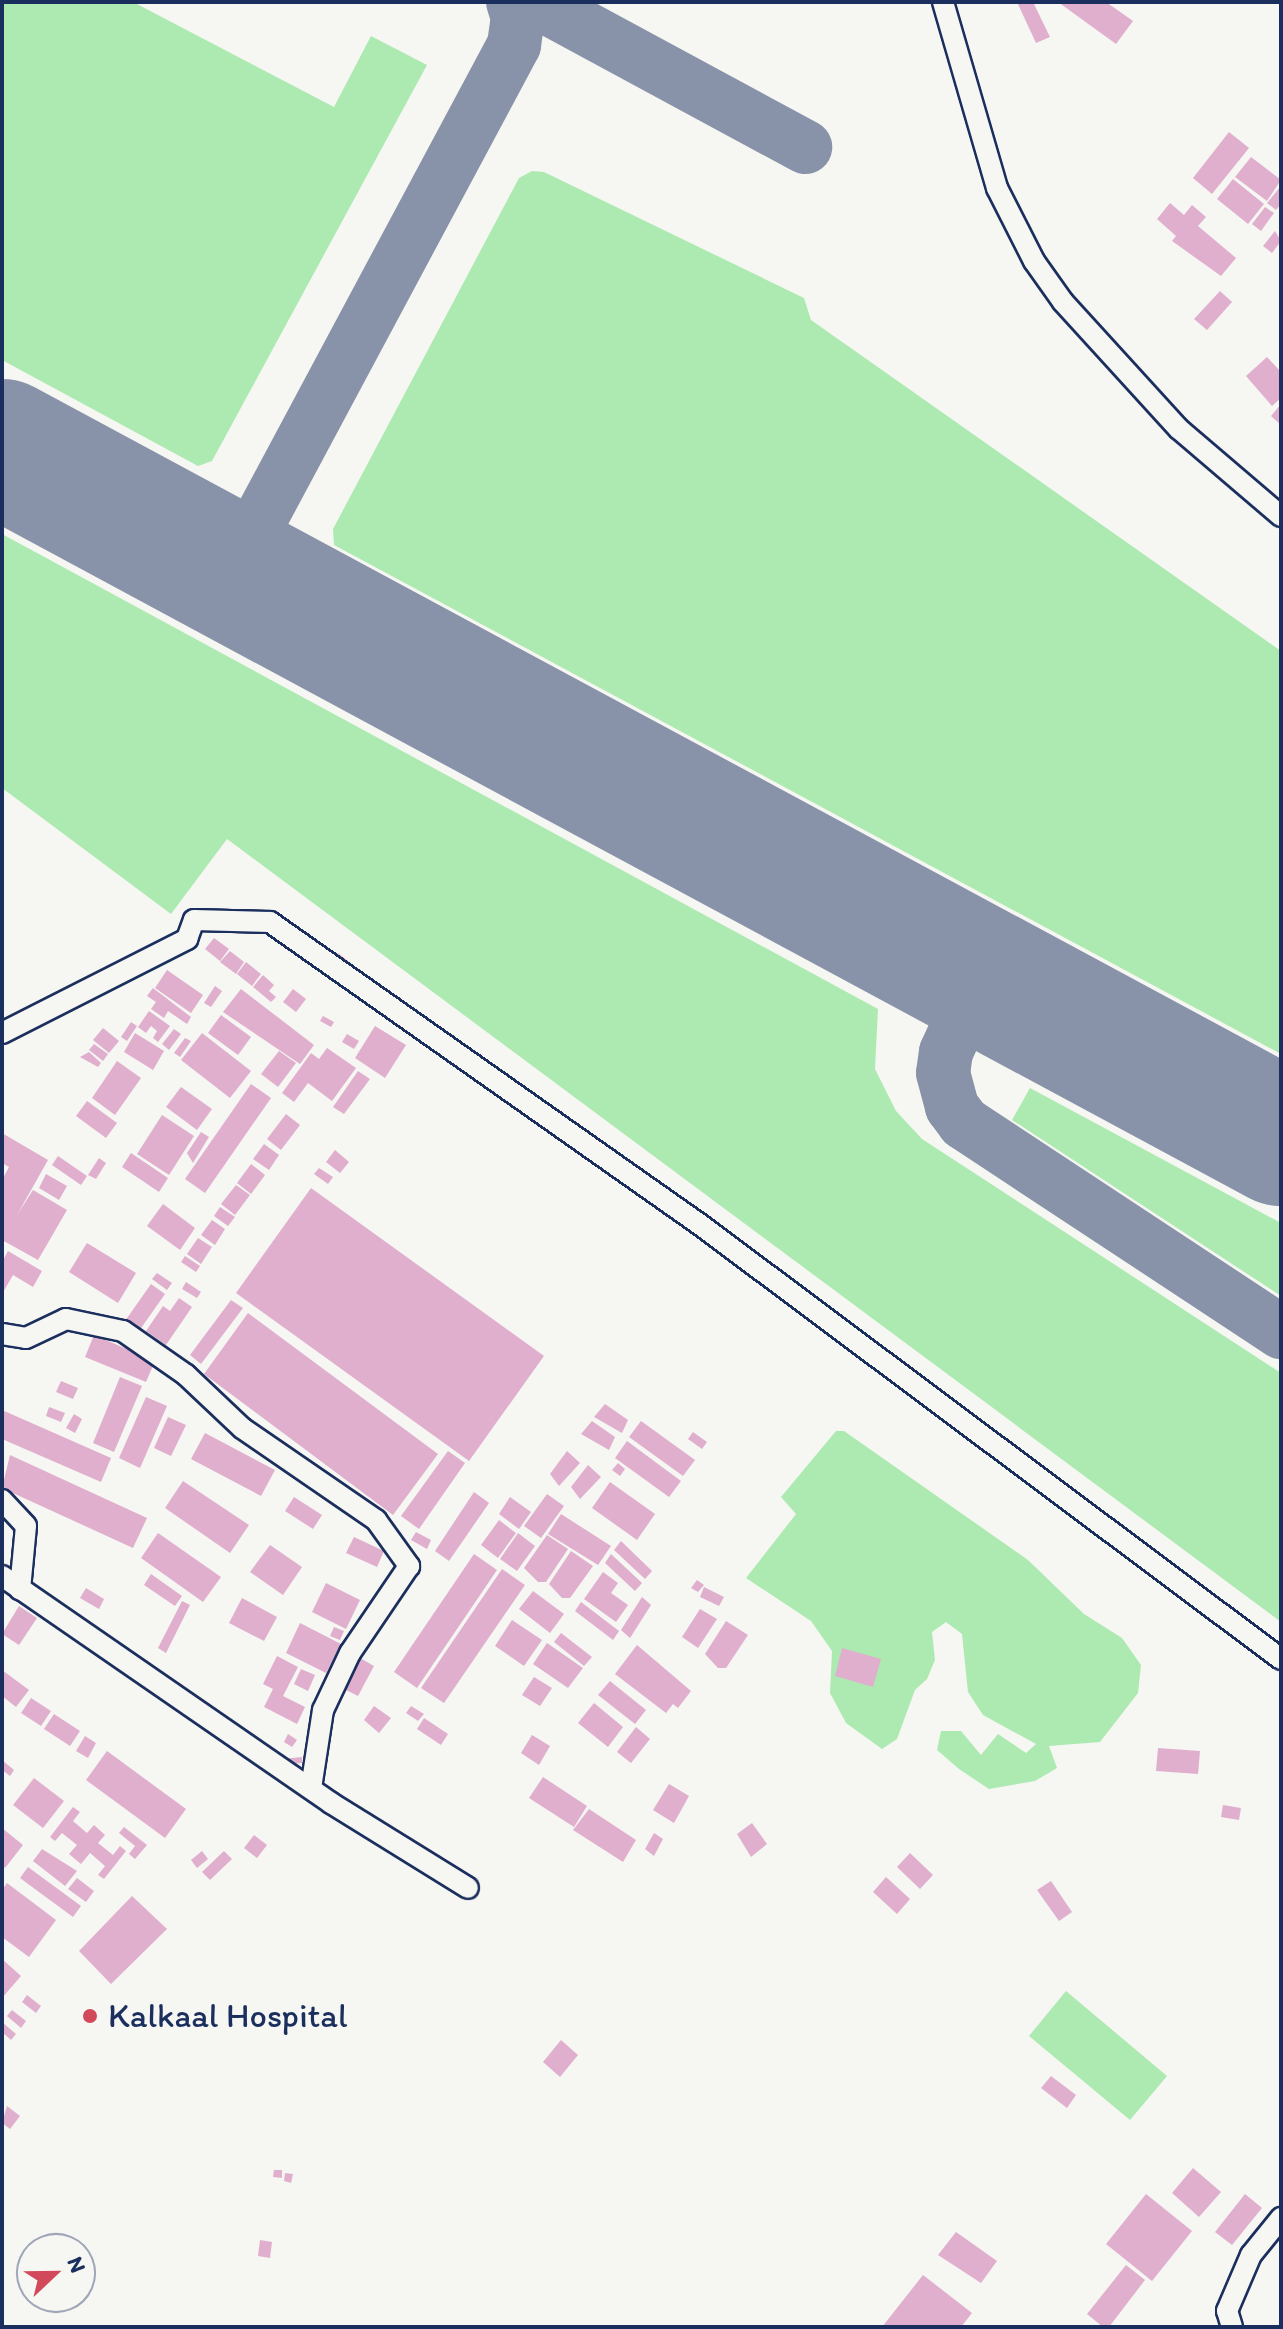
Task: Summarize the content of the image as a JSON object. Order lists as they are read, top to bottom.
{
  "places": ["Kalkaal Hospital"],
  "north": "right"
}
